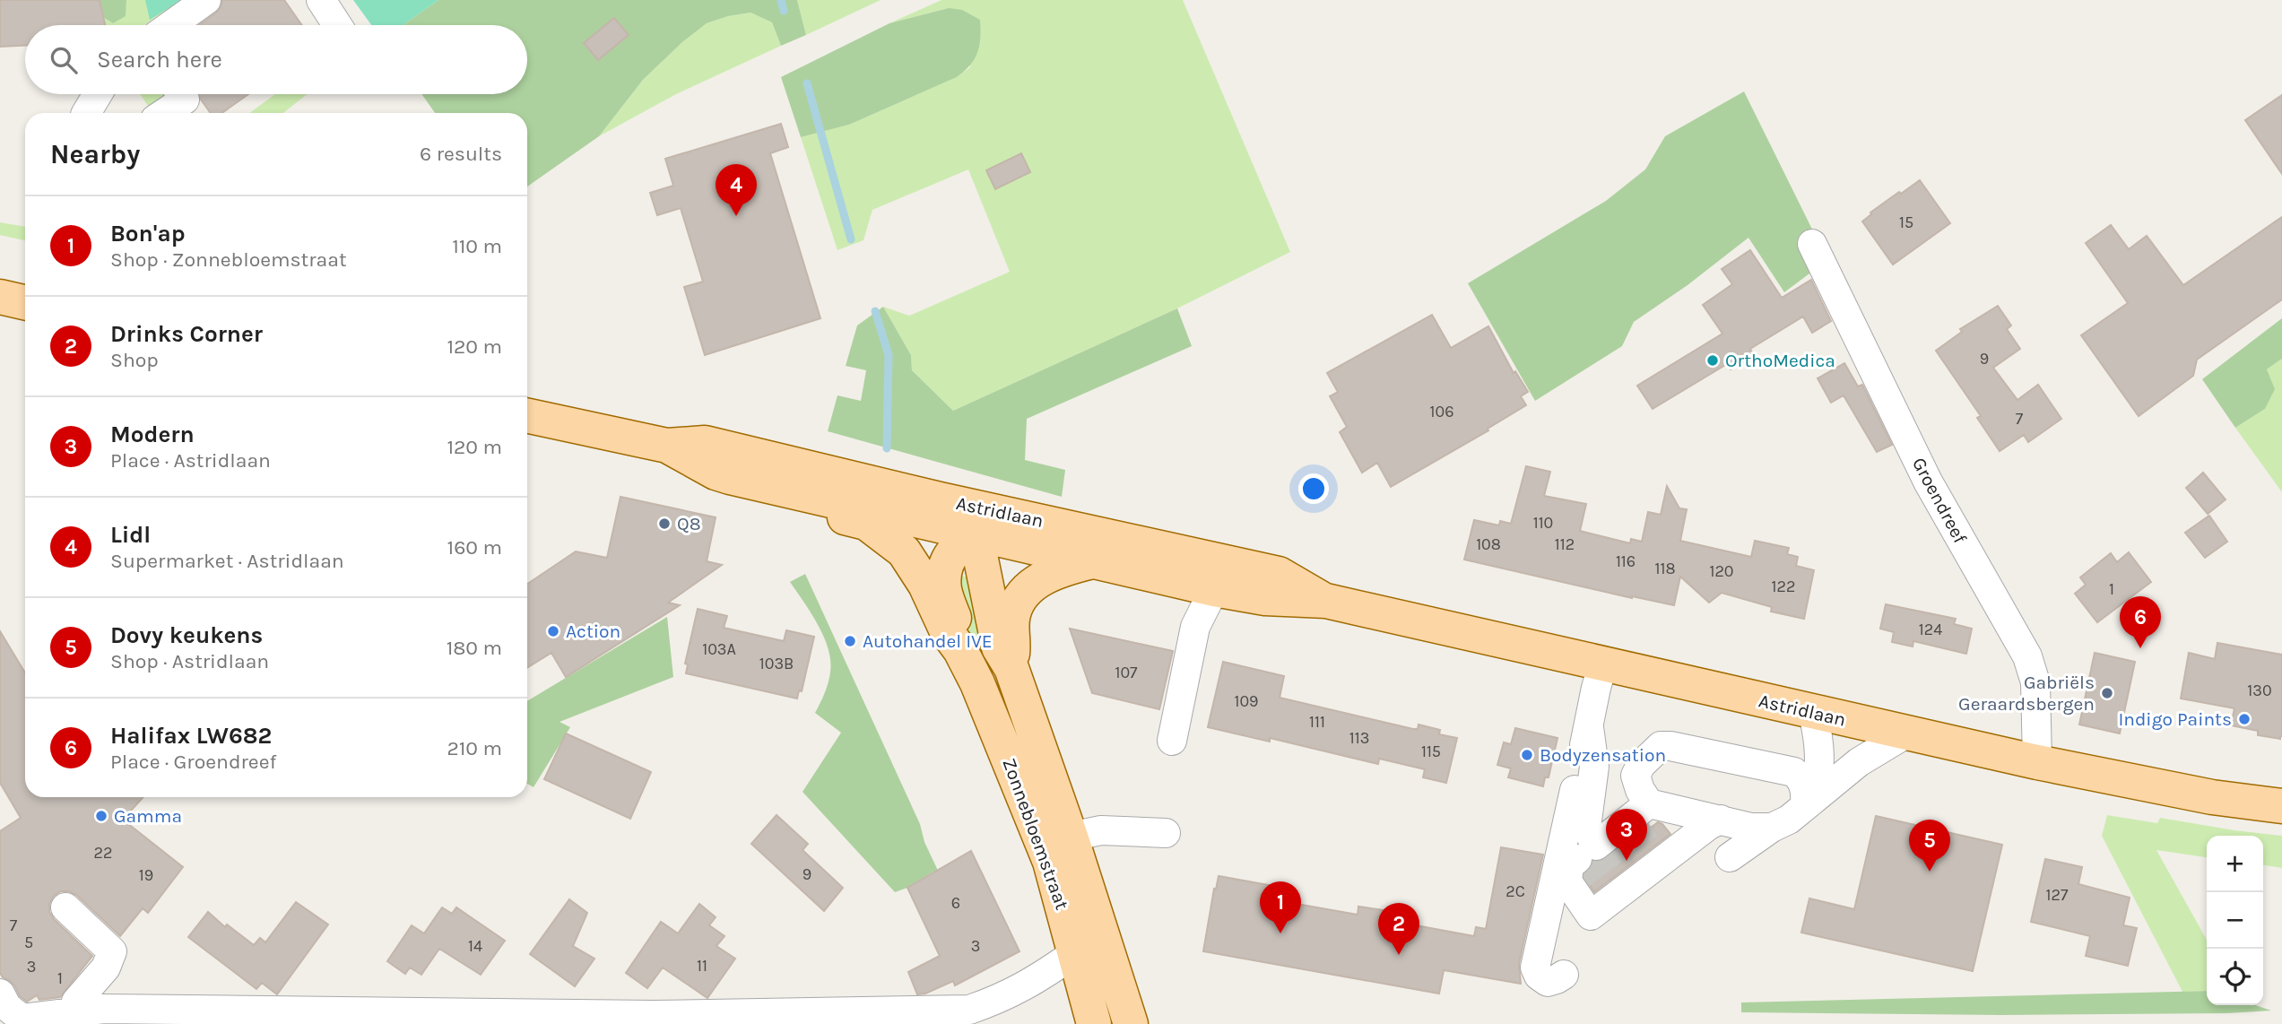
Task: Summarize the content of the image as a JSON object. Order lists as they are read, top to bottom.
{
  "streets": {
    "main road": ["Astridlaan", "Zonnebloemstraat"],
    "street": ["Groendreef"]
  },
  "crossings": [
    ["Groendreef", "Astridlaan"]
  ],
  "places": [
    "OrthoMedica",
    "Q8",
    "Action",
    "Autohandel IVE",
    "Gabriëls Geraardsbergen",
    "Indigo Paints",
    "Bodyzensation",
    "Gamma"
  ],
  "house_numbers": [
    "15",
    "9",
    "106",
    "7",
    "110",
    "108",
    "112",
    "116",
    "118",
    "120",
    "122",
    "1",
    "124",
    "103A",
    "103B",
    "107",
    "130",
    "109",
    "111",
    "113",
    "115",
    "22",
    "9",
    "19",
    "2C",
    "127",
    "6",
    "7",
    "5",
    "14",
    "3",
    "11",
    "3",
    "1"
  ],
  "page": {
    "search": "Search here",
    "heading": ["Nearby", "6 results"],
    "pins": [
      "4",
      "6",
      "3",
      "5",
      "1",
      "2"
    ],
    "list": [
      {
        "mark": "1",
        "name": "Bon'ap",
        "note": "Shop · Zonnebloemstraat",
        "value": "110 m"
      },
      {
        "mark": "2",
        "name": "Drinks Corner",
        "note": "Shop",
        "value": "120 m"
      },
      {
        "mark": "3",
        "name": "Modern",
        "note": "Place · Astridlaan",
        "value": "120 m"
      },
      {
        "mark": "4",
        "name": "Lidl",
        "note": "Supermarket · Astridlaan",
        "value": "160 m"
      },
      {
        "mark": "5",
        "name": "Dovy keukens",
        "note": "Shop · Astridlaan",
        "value": "180 m"
      },
      {
        "mark": "6",
        "name": "Halifax LW682",
        "note": "Place · Groendreef",
        "value": "210 m"
      }
    ],
    "map_buttons": ["+", "−"]
  }
}
